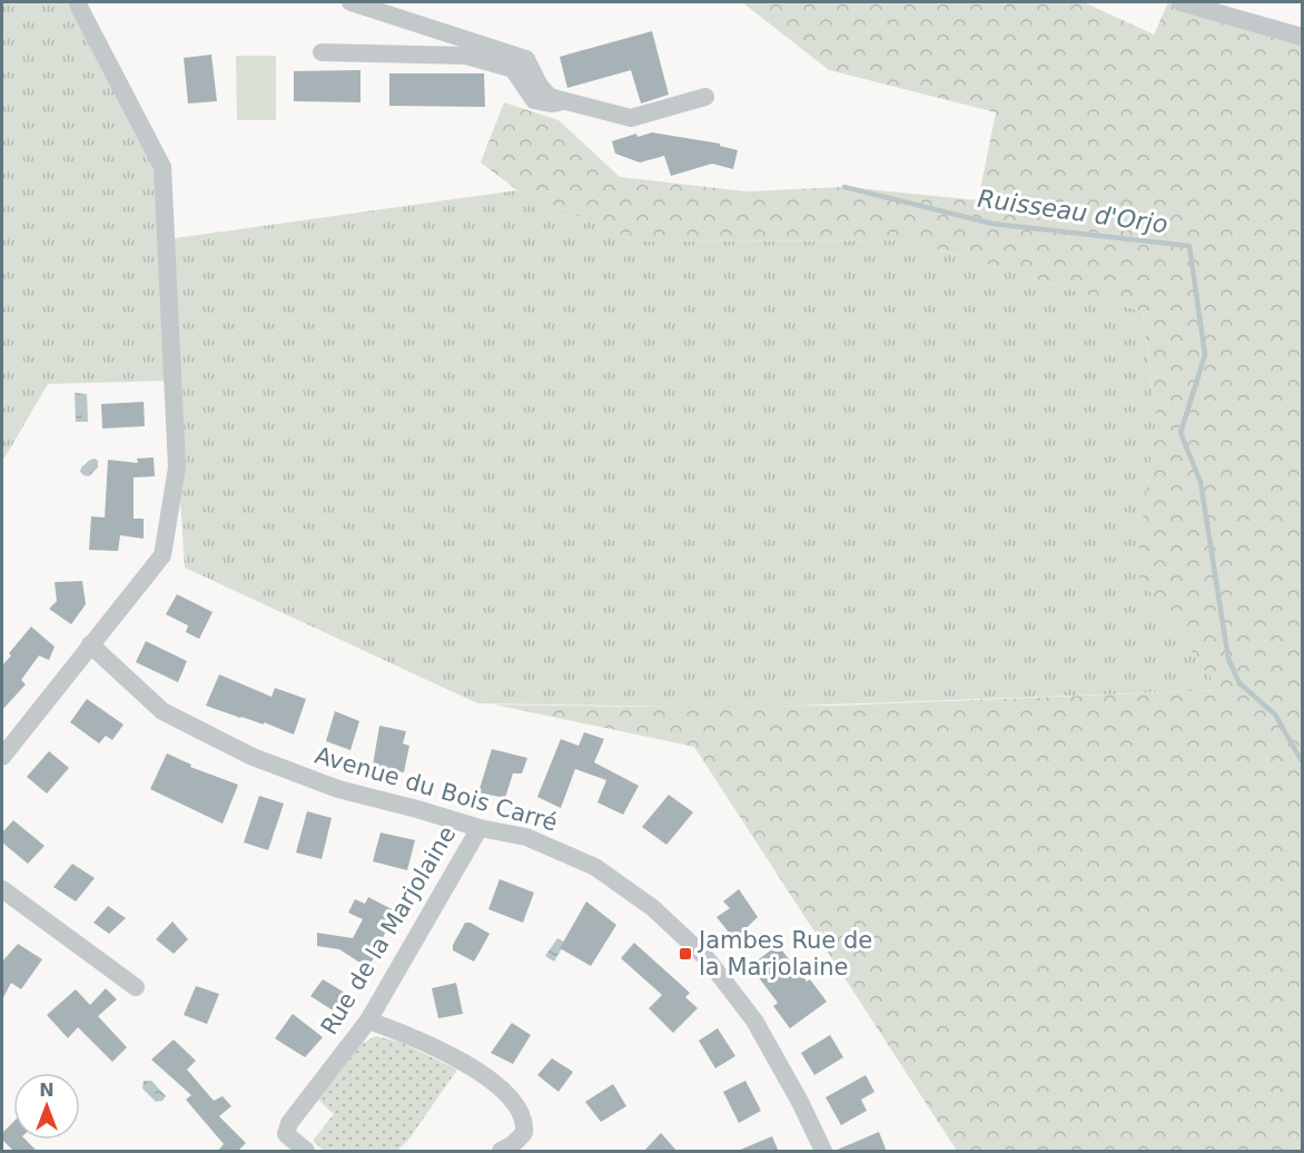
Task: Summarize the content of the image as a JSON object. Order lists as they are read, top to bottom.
{
  "streets": {
    "street": ["Avenue du Bois Carré", "Rue de la Marjolaine"]
  },
  "crossings": [
    ["Avenue du Bois Carré", "Rue de la Marjolaine"]
  ],
  "water": ["Ruisseau d'Orjo"],
  "places": {
    "transit": ["Jambes Rue de la Marjolaine"]
  },
  "north": "top"
}
